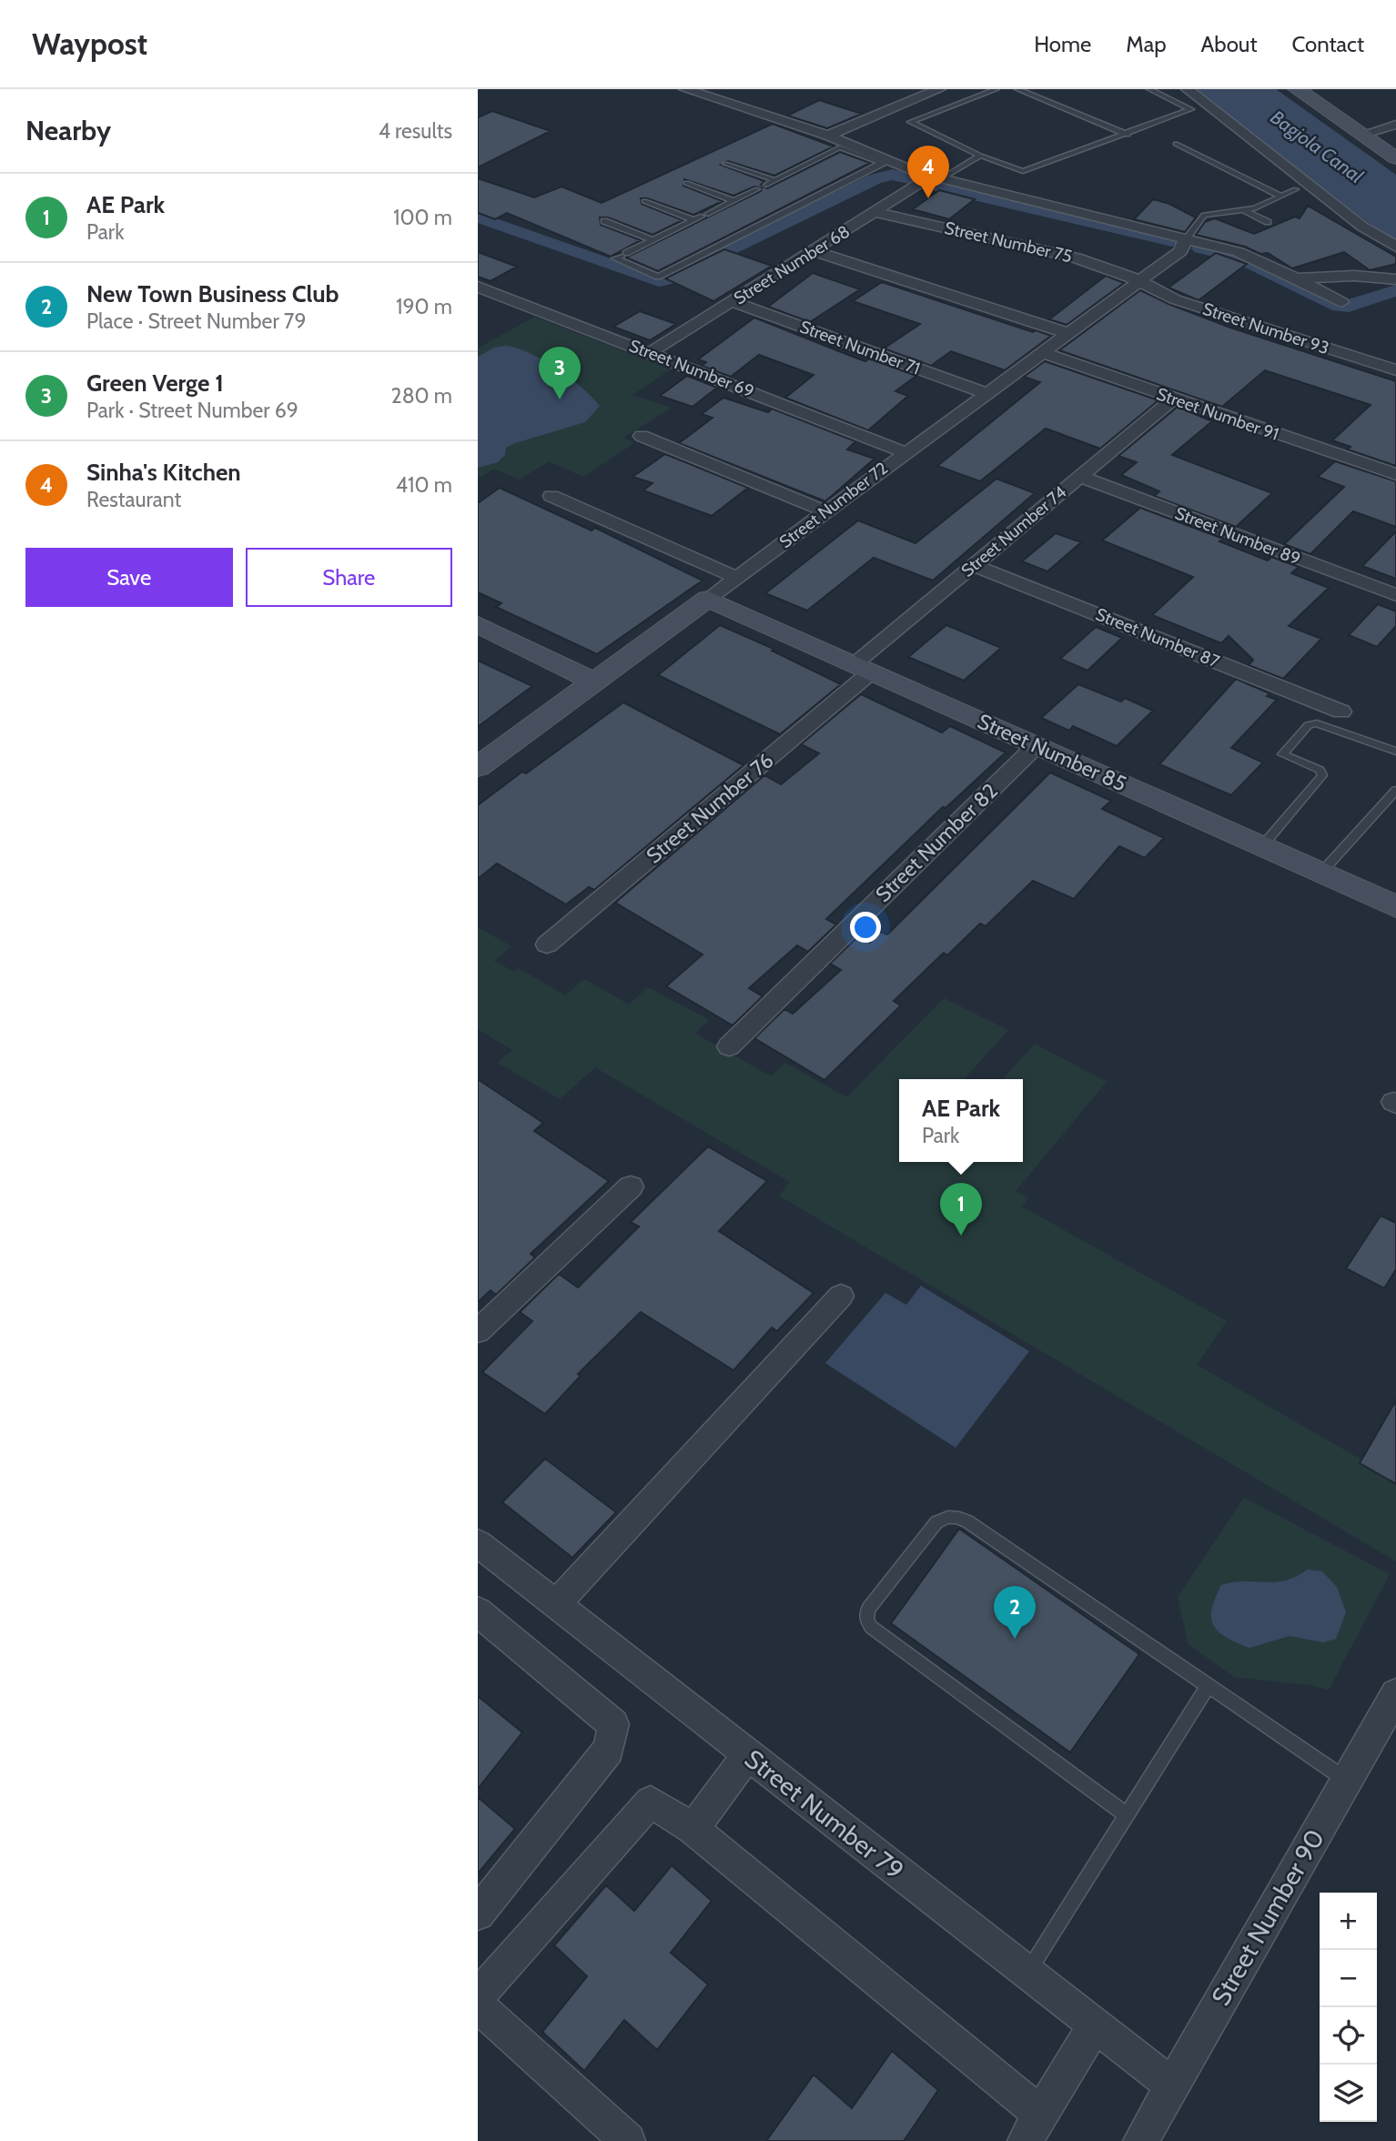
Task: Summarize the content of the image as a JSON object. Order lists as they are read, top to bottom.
{
  "streets": {
    "street": [
      "Street Number 75",
      "Street Number 68",
      "Street Number 93",
      "Street Number 71",
      "Street Number 69",
      "Street Number 91",
      "Street Number 72",
      "Street Number 74",
      "Street Number 89",
      "Street Number 87",
      "Street Number 85",
      "Street Number 76",
      "Street Number 82",
      "Street Number 79",
      "Street Number 90"
    ]
  },
  "crossings": [
    ["Street Number 75", "Street Number 68"],
    ["Street Number 75", "Street Number 93"],
    ["Street Number 75", "Street Number 72"],
    ["Street Number 68", "Street Number 71"],
    ["Street Number 68", "Street Number 69"],
    ["Street Number 93", "Street Number 72"],
    ["Street Number 71", "Street Number 72"],
    ["Street Number 69", "Street Number 72"],
    ["Street Number 91", "Street Number 72"],
    ["Street Number 91", "Street Number 74"],
    ["Street Number 72", "Street Number 85"],
    ["Street Number 74", "Street Number 89"],
    ["Street Number 74", "Street Number 87"],
    ["Street Number 74", "Street Number 85"],
    ["Street Number 74", "Street Number 76"],
    ["Street Number 85", "Street Number 76"],
    ["Street Number 85", "Street Number 82"],
    ["Street Number 79", "Street Number 90"]
  ],
  "water": ["Bagjola Canal"],
  "page": {
    "header": "Waypost",
    "nav": [
      "Home",
      "Map",
      "About",
      "Contact"
    ],
    "heading": ["Nearby", "4 results"],
    "pins": [
      "4",
      "3",
      "1",
      "2"
    ],
    "list": [
      {
        "mark": "1",
        "name": "AE Park",
        "note": "Park",
        "value": "100 m"
      },
      {
        "mark": "2",
        "name": "New Town Business Club",
        "note": "Place · Street Number 79",
        "value": "190 m"
      },
      {
        "mark": "3",
        "name": "Green Verge 1",
        "note": "Park · Street Number 69",
        "value": "280 m"
      },
      {
        "mark": "4",
        "name": "Sinha's Kitchen",
        "note": "Restaurant",
        "value": "410 m"
      }
    ],
    "buttons": ["Save", "Share"],
    "popup": ["AE Park", "Park"],
    "map_buttons": ["+", "−"]
  }
}
